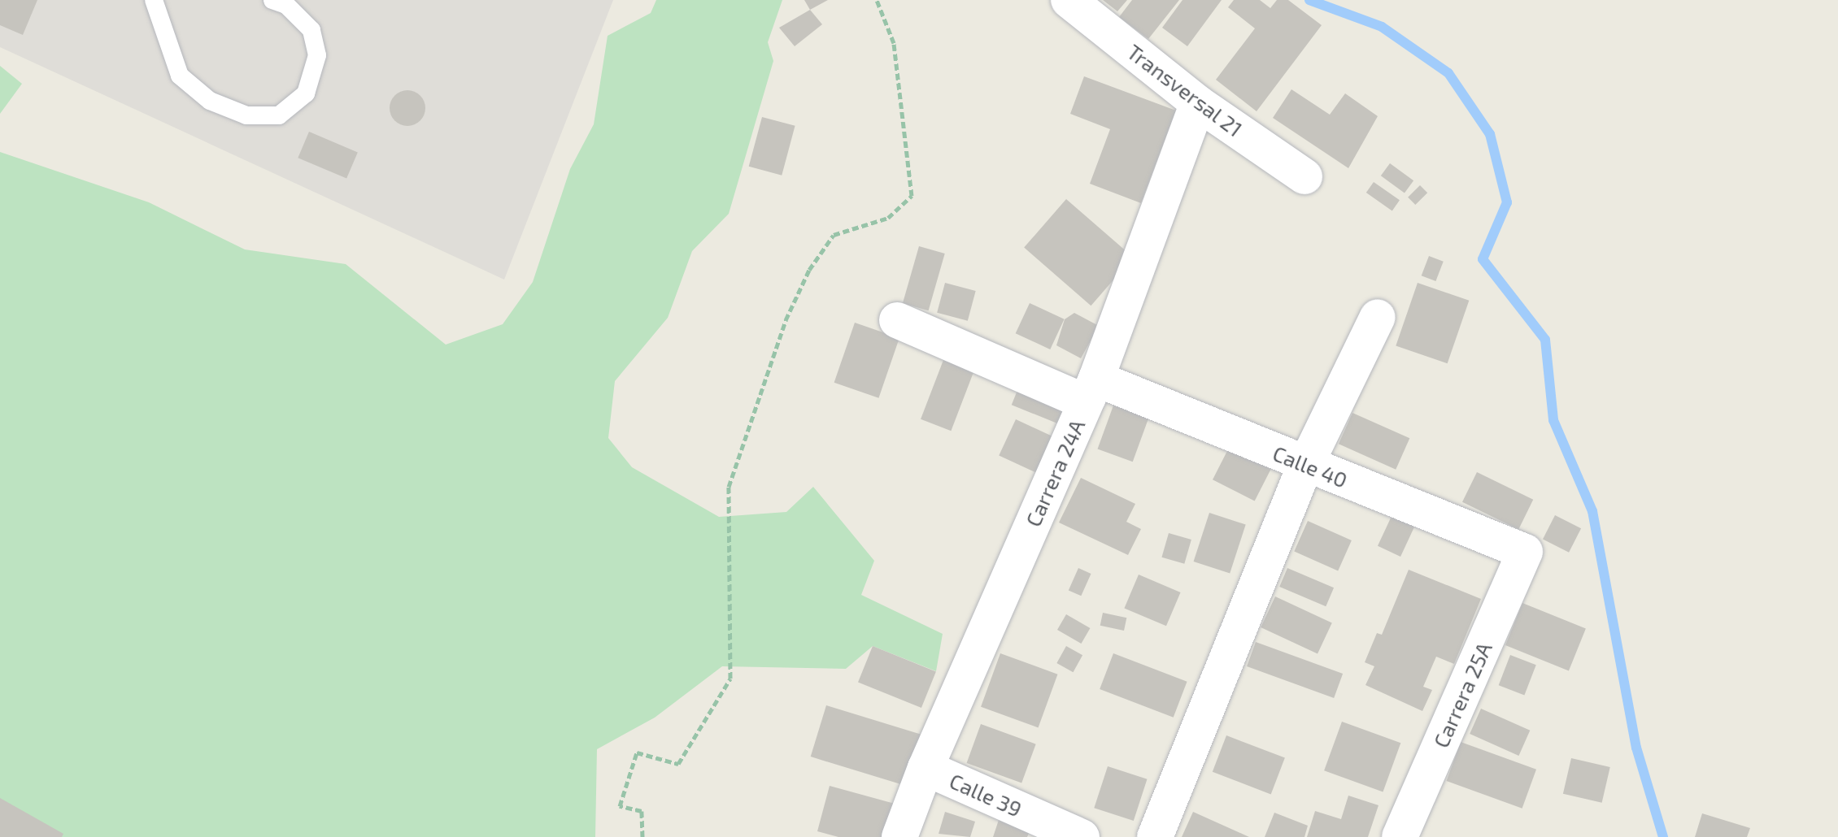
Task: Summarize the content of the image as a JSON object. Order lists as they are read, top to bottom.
{
  "streets": {
    "street": [
      "Transversal 21",
      "Calle 40",
      "Carrera 24A",
      "Carrera 25A",
      "Calle 39"
    ]
  },
  "crossings": [
    ["Transversal 21", "Carrera 24A"],
    ["Calle 40", "Carrera 24A"],
    ["Calle 40", "Carrera 25A"],
    ["Carrera 24A", "Calle 39"]
  ]
}
